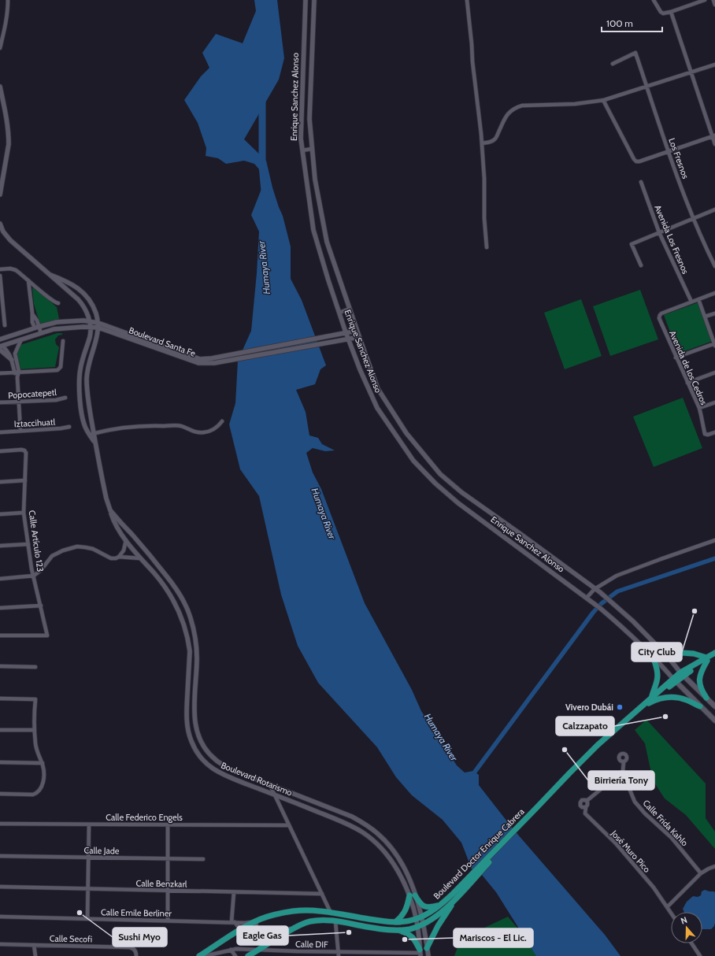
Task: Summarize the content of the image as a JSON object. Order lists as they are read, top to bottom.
{
  "streets": {
    "main road": ["Boulevard Doctor Enrique Cabrera"],
    "street": [
      "Enrique Sanchez Alonso",
      "Los Fresnos",
      "Avenida Los Fresnos",
      "Boulevard Santa Fe",
      "Avenida de los Cedros",
      "Popocatepetl",
      "Iztaccihuatl",
      "Calle Artículo 123",
      "Boulevard Rotarismo",
      "Calle Federico Engels",
      "Calle Frida Kahlo",
      "Calle Jade",
      "José Muro Pico",
      "Calle Benzkarl",
      "Calle Emile Berliner",
      "Calle Secofi",
      "Calle DIF"
    ]
  },
  "crossings": [
    ["Enrique Sanchez Alonso", "Boulevard Santa Fe"],
    ["Avenida Los Fresnos", "Avenida de los Cedros"],
    ["Boulevard Rotarismo", "Boulevard Doctor Enrique Cabrera"],
    ["Boulevard Rotarismo", "Calle DIF"],
    ["Boulevard Doctor Enrique Cabrera", "Calle Emile Berliner"],
    ["Boulevard Doctor Enrique Cabrera", "Calle DIF"]
  ],
  "water": ["Humaya River"],
  "places": [
    "City Club",
    "Vivero Dubái",
    "Calzzapato",
    "Birriería Tony",
    "Sushi Myo",
    "Eagle Gas",
    "Mariscos - El Lic."
  ],
  "scale_bar": "100 m",
  "north": "top"
}
